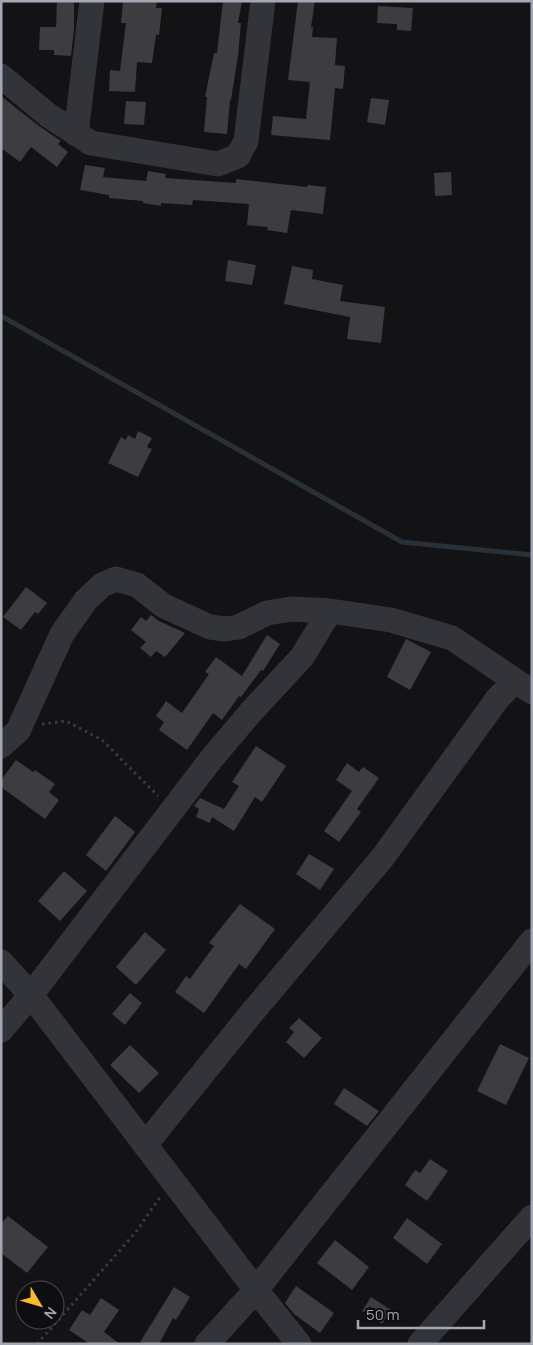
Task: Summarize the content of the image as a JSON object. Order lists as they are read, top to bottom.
{
  "scale_bar": "50 m",
  "north": "bottom right"
}
